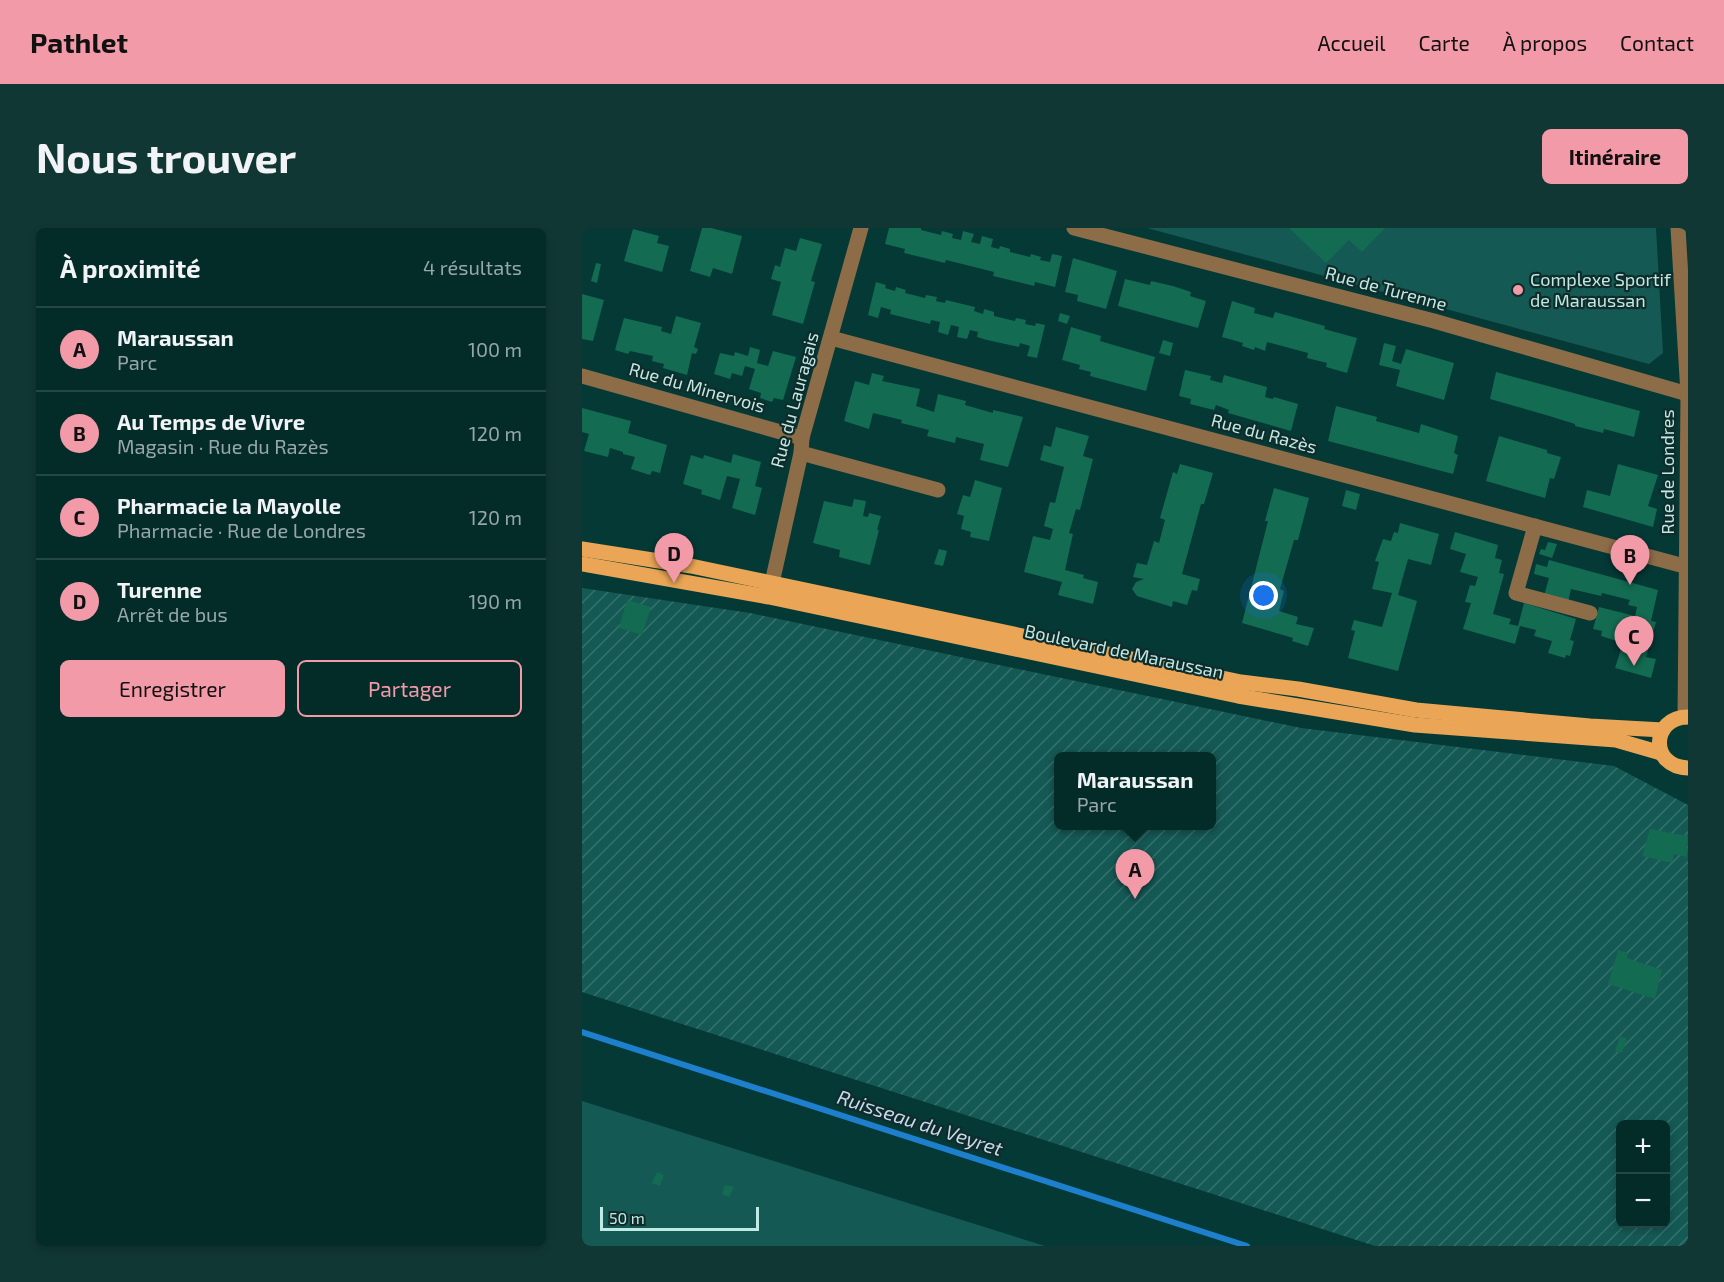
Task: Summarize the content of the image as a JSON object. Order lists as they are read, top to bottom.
{
  "streets": {
    "main road": ["Boulevard de Maraussan"],
    "street": [
      "Rue de Turenne",
      "Rue du Minervois",
      "Rue du Lauragais",
      "Rue du Razès",
      "Rue de Londres"
    ]
  },
  "crossings": [
    ["Rue de Turenne", "Rue de Londres"],
    ["Rue du Minervois", "Rue du Lauragais"],
    ["Rue du Lauragais", "Rue du Razès"],
    ["Rue du Lauragais", "Boulevard de Maraussan"],
    ["Rue du Razès", "Rue de Londres"]
  ],
  "water": ["Ruisseau du Veyret"],
  "places": ["Complexe Sportif de Maraussan"],
  "scale_bar": "50 m",
  "page": {
    "header": "Pathlet",
    "nav": [
      "Accueil",
      "Carte",
      "À propos",
      "Contact"
    ],
    "buttons": [
      "Itinéraire",
      ["Enregistrer", "Partager"]
    ],
    "title": "Nous trouver",
    "heading": ["À proximité", "4 résultats"],
    "list": [
      {
        "mark": "A",
        "name": "Maraussan",
        "note": "Parc",
        "value": "100 m"
      },
      {
        "mark": "B",
        "name": "Au Temps de Vivre",
        "note": "Magasin · Rue du Razès",
        "value": "120 m"
      },
      {
        "mark": "C",
        "name": "Pharmacie la Mayolle",
        "note": "Pharmacie · Rue de Londres",
        "value": "120 m"
      },
      {
        "mark": "D",
        "name": "Turenne",
        "note": "Arrêt de bus",
        "value": "190 m"
      }
    ],
    "pins": [
      "D",
      "B",
      "C",
      "A"
    ],
    "popup": ["Maraussan", "Parc"],
    "map_buttons": ["+", "−"],
    "scale": "50 m"
  }
}
